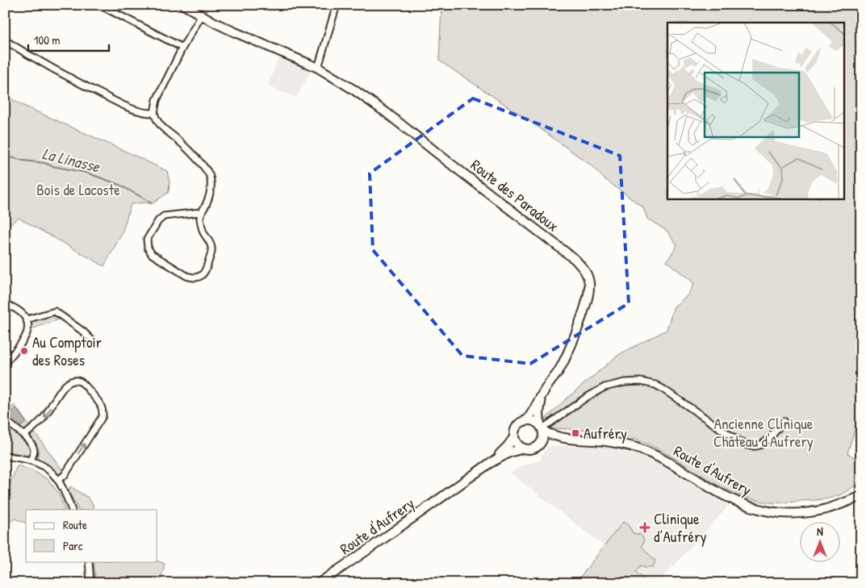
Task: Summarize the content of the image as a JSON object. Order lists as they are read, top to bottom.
{
  "streets": {
    "main road": ["Route des Paradoux", "Route d'Aufrery"]
  },
  "crossings": [
    ["Route des Paradoux", "Route d'Aufrery"]
  ],
  "water": ["La Linasse"],
  "parks": ["Bois de Lacoste", "Ancienne Clinique Château d'Aufrery"],
  "places": {
    "other": ["Au Comptoir des Roses"],
    "transit": ["Aufréry"],
    "health": ["Clinique d’Aufréry"]
  },
  "legend": ["Route", "Parc"],
  "scale_bar": "100 m",
  "north": "top"
}
